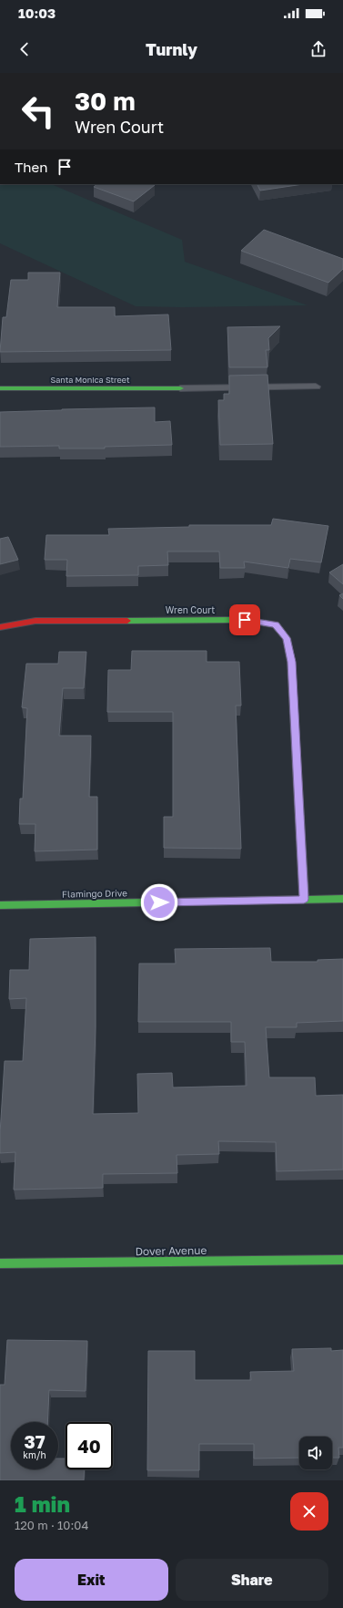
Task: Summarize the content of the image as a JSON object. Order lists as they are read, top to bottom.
{
  "streets": {
    "street": [
      "Santa Monica Street",
      "Wren Court",
      "Flamingo Drive",
      "Dover Avenue"
    ]
  },
  "crossings": [
    ["Wren Court", "Flamingo Drive"]
  ],
  "page": {
    "status": "10:03",
    "header": "Turnly",
    "turn": ["30 m", "Wren Court"],
    "then": "Then",
    "speed": "37 km/h",
    "limit": "40",
    "heading": ["1 min", "120 m · 10:04"],
    "buttons": ["Exit", "Share"]
  }
}
